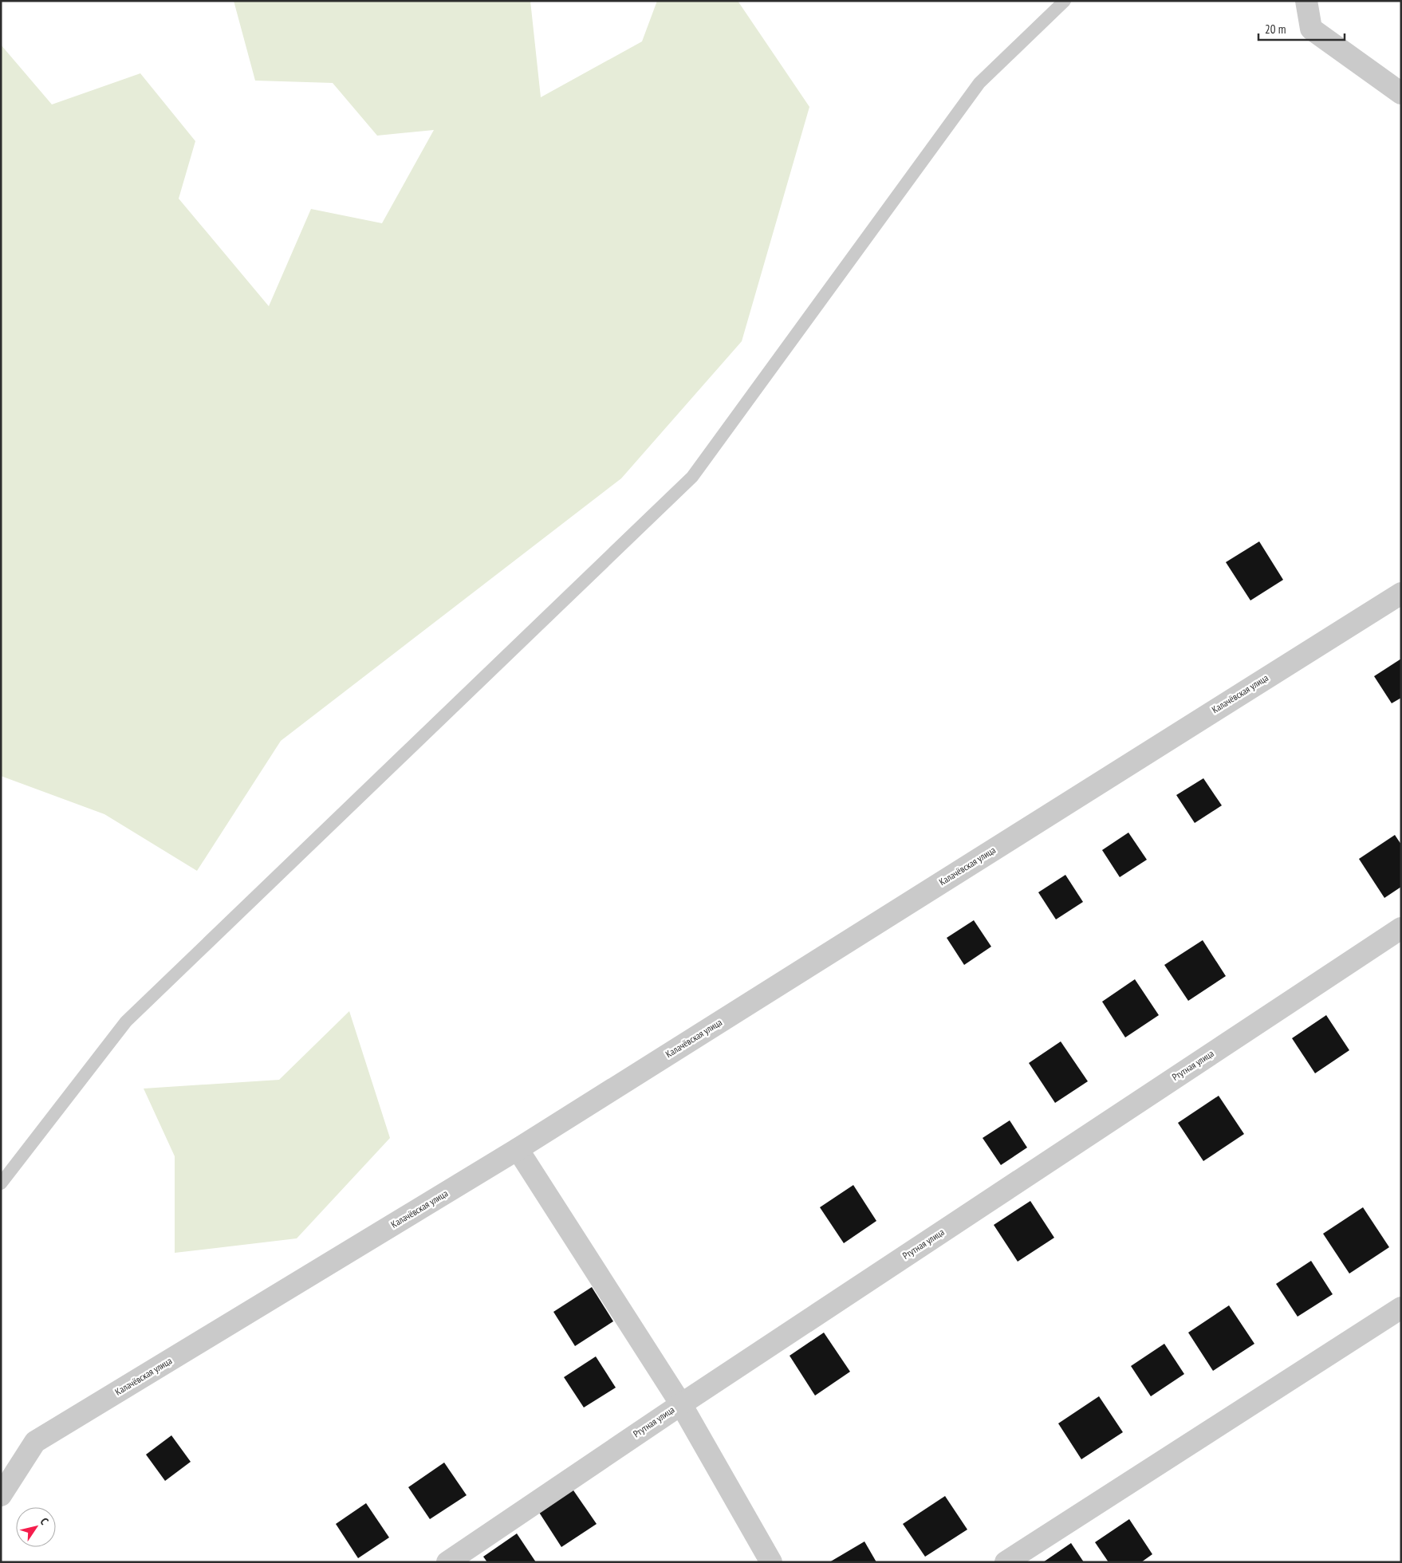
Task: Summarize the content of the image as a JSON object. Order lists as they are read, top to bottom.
{
  "streets": {
    "street": ["Калачёвская улица", "Ртутная улица"]
  },
  "scale_bar": "20 m",
  "north": "top right"
}
